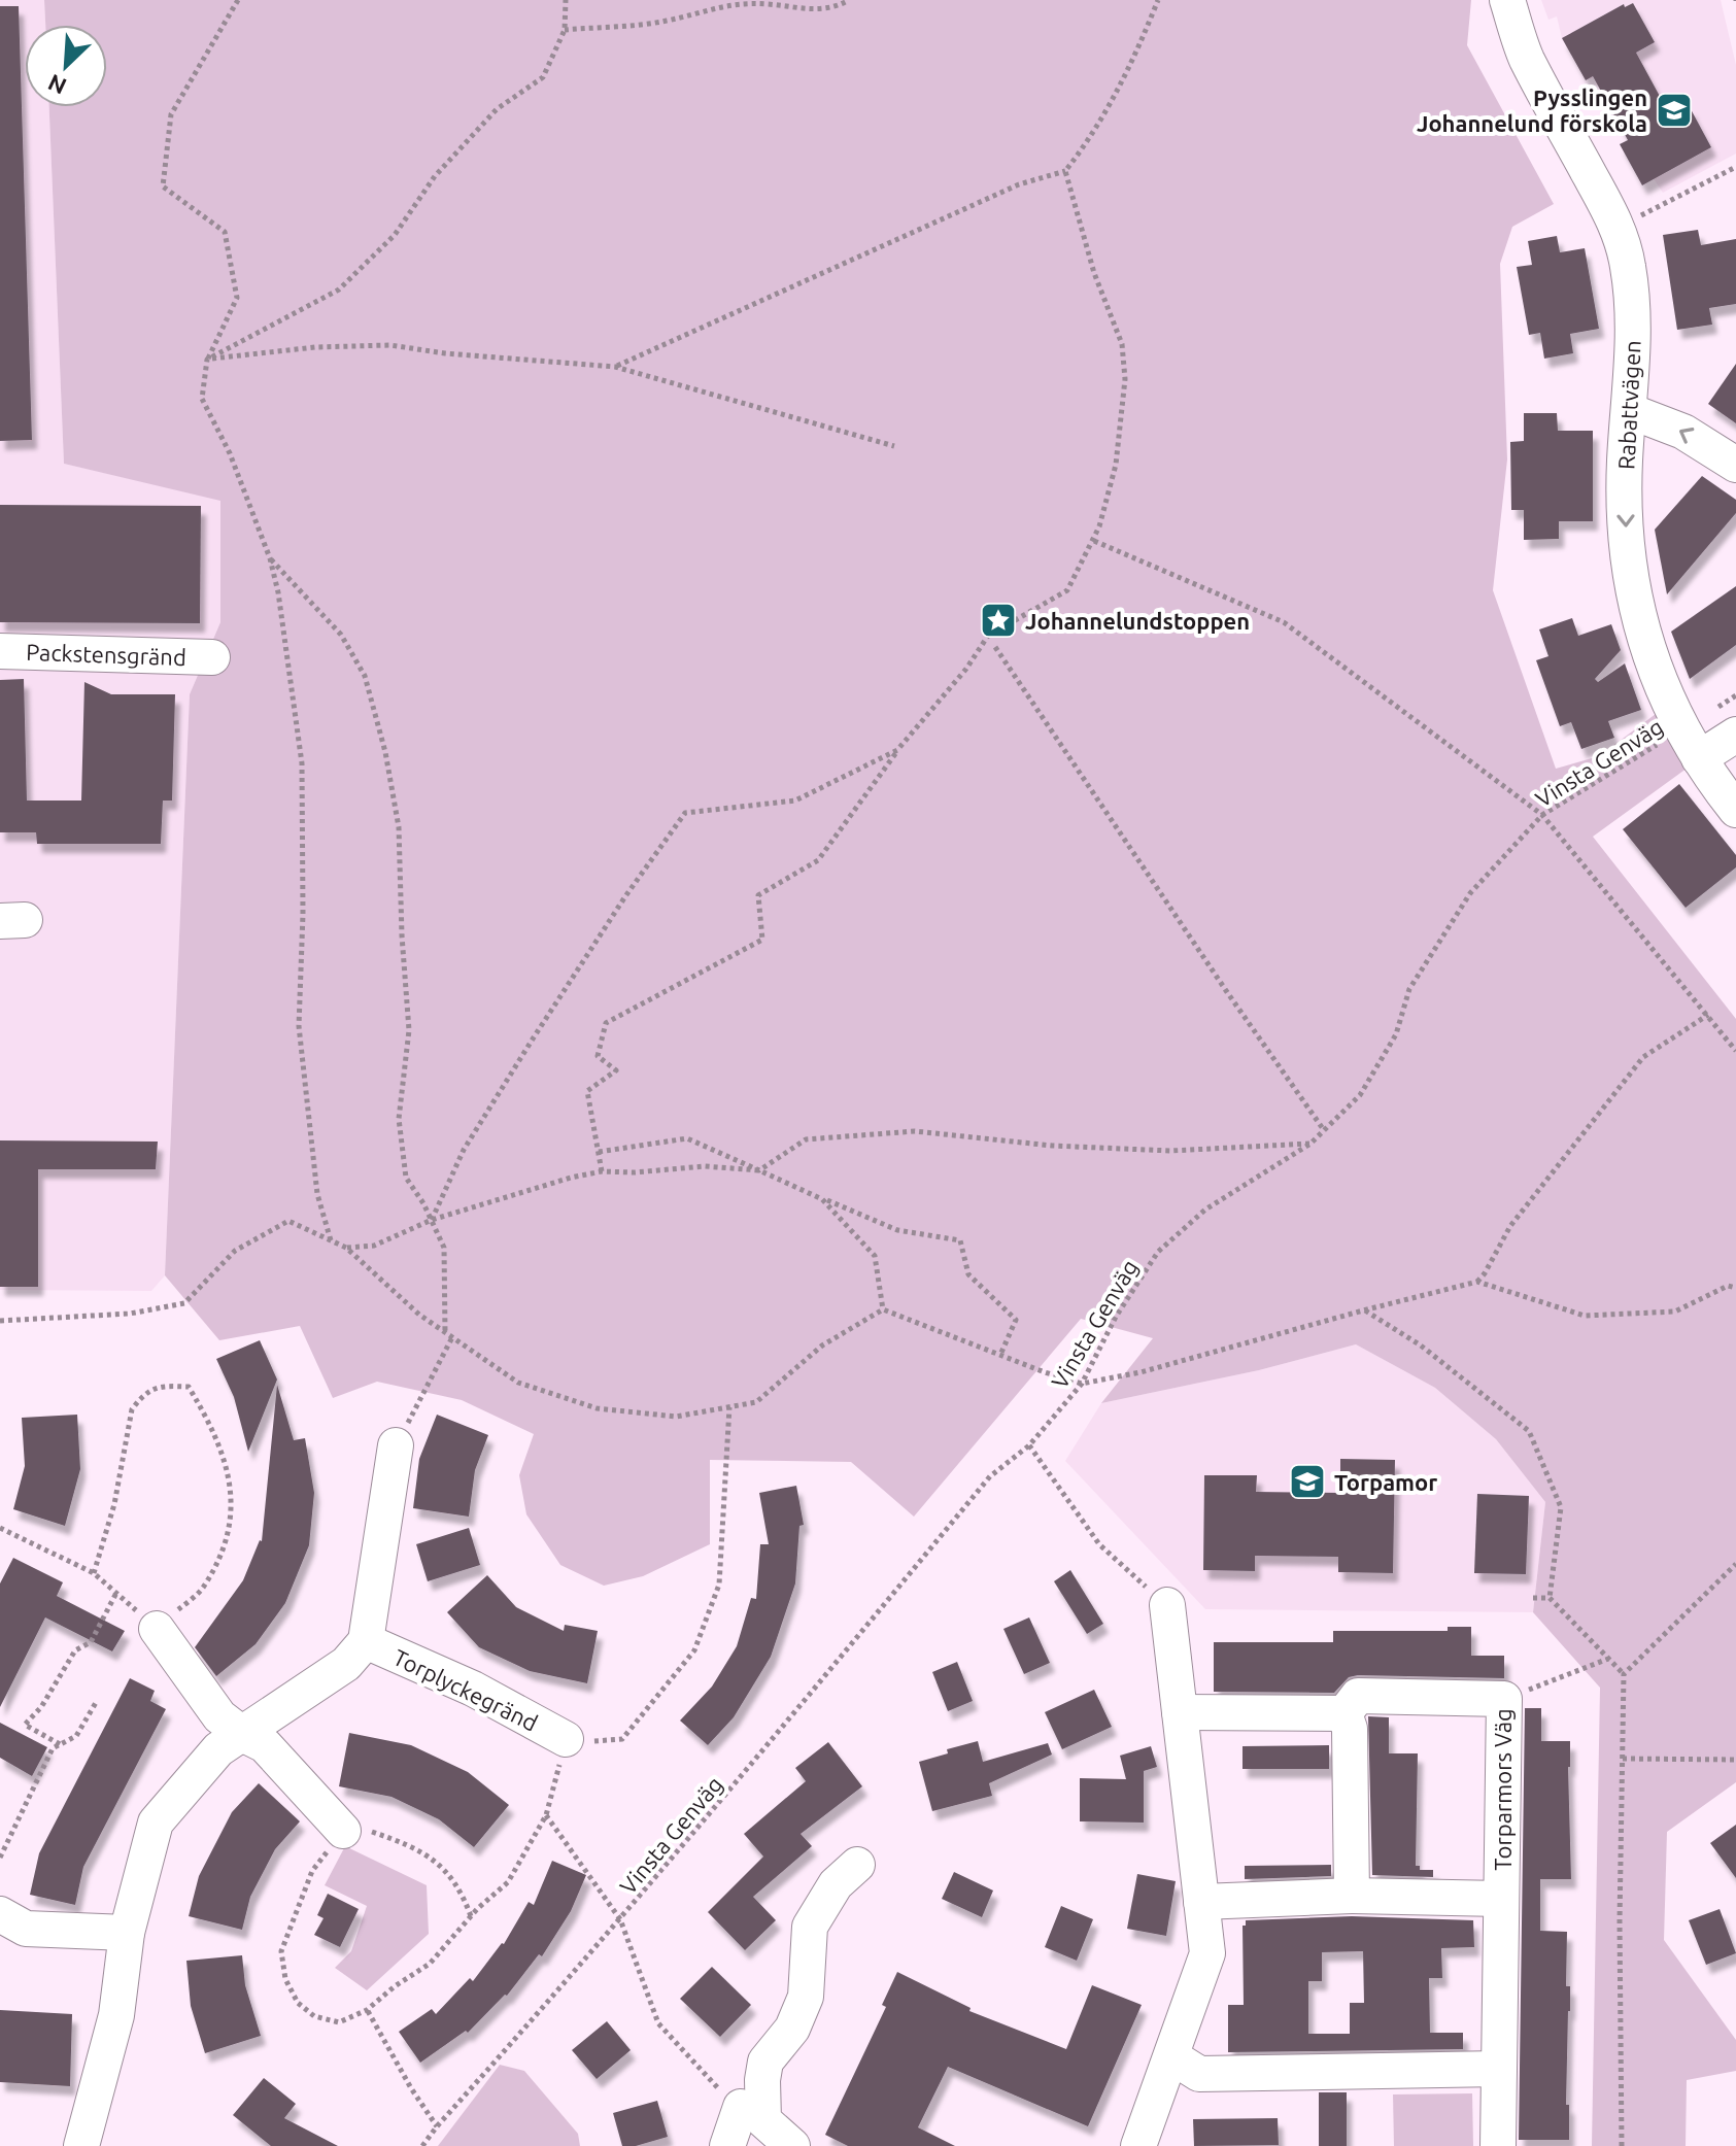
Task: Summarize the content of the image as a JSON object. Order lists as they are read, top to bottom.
{
  "streets": {
    "street": [
      "Rabattvägen",
      "Packstensgränd",
      "Torplyckegränd",
      "Torparmors Väg"
    ],
    "path": ["Vinsta Genväg"]
  },
  "crossings": [
    ["Rabattvägen", "Vinsta Genväg"]
  ],
  "one_way": ["Rabattvägen"],
  "places": {
    "school or university": ["Pysslingen Johannelund förskola", "Torpamor"],
    "place": ["Johannelundstoppen"]
  },
  "north": "bottom left"
}
